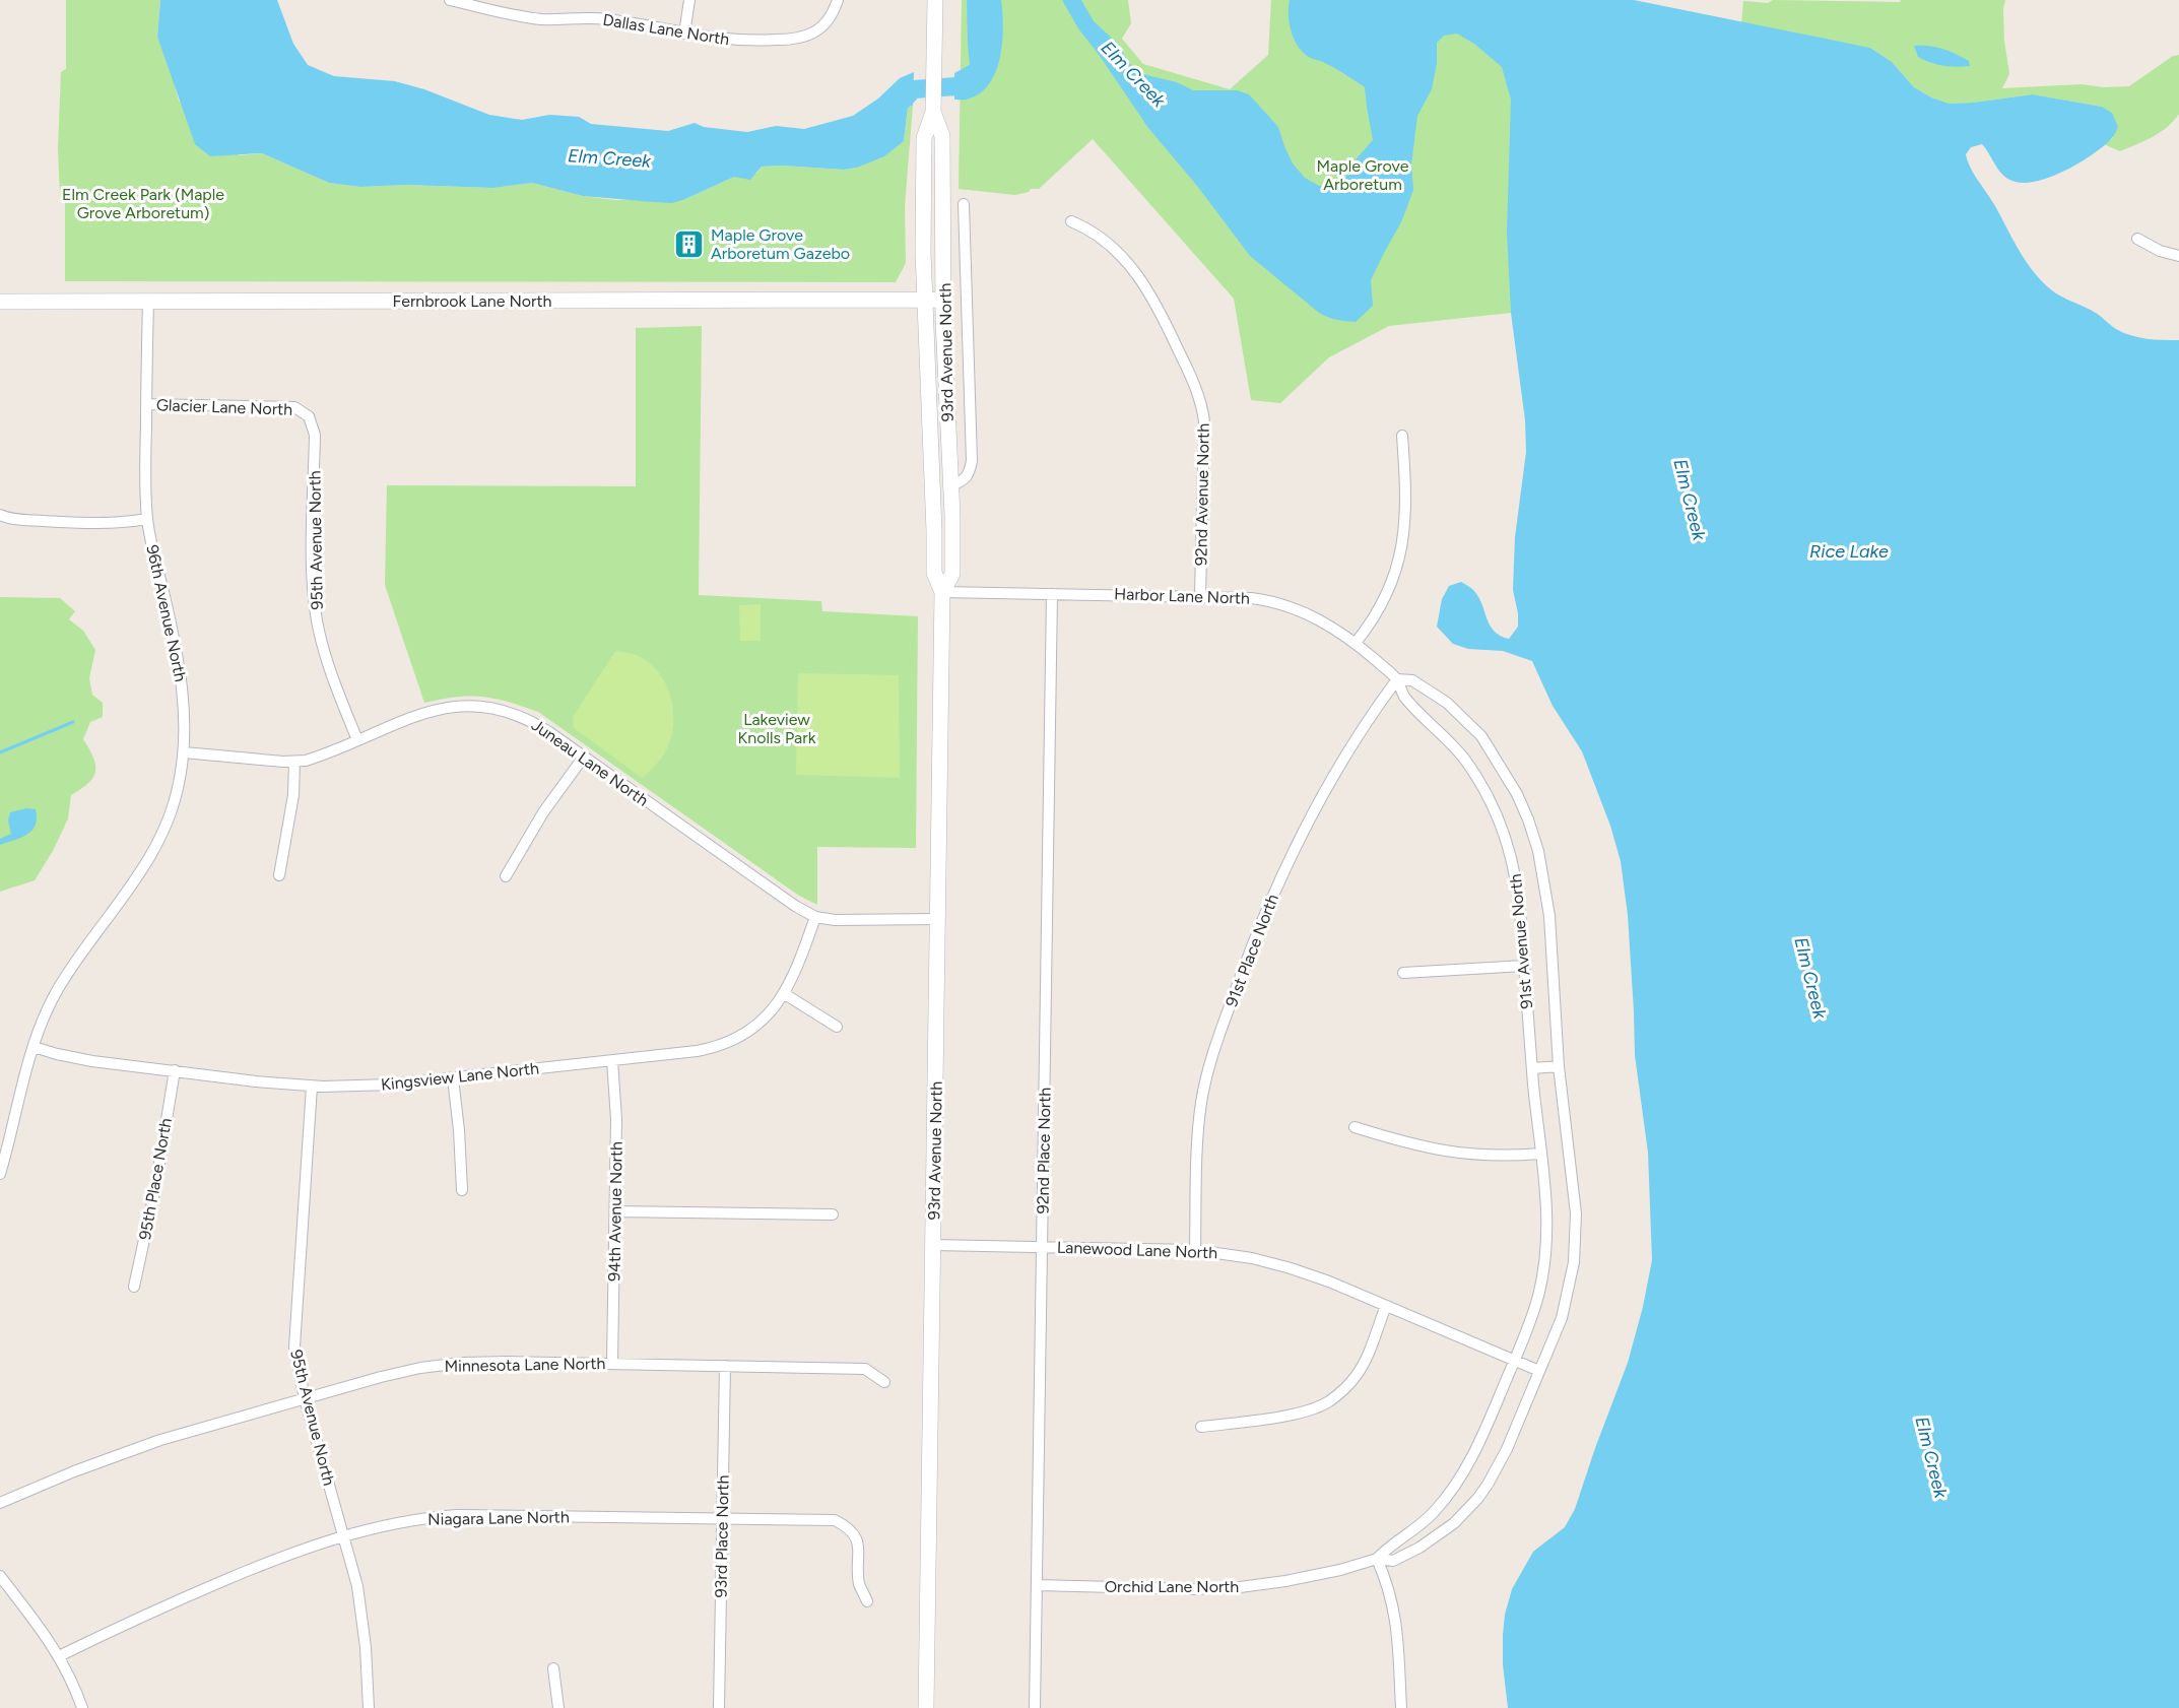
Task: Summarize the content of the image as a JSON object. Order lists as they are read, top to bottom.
{
  "streets": {
    "main road": ["Fernbrook Lane North", "93rd Avenue North"],
    "street": [
      "Dallas Lane North",
      "Glacier Lane North",
      "92nd Avenue North",
      "95th Avenue North",
      "Harbor Lane North",
      "96th Avenue North",
      "Juneau Lane North",
      "91st Avenue North",
      "91st Place North",
      "Kingsview Lane North",
      "92nd Place North",
      "95th Place North",
      "94th Avenue North",
      "Lanewood Lane North",
      "Minnesota Lane North",
      "Niagara Lane North",
      "93rd Place North",
      "Orchid Lane North"
    ]
  },
  "crossings": [
    ["Fernbrook Lane North", "93rd Avenue North"],
    ["Fernbrook Lane North", "96th Avenue North"],
    ["93rd Avenue North", "Harbor Lane North"],
    ["93rd Avenue North", "Juneau Lane North"],
    ["93rd Avenue North", "Lanewood Lane North"],
    ["Glacier Lane North", "95th Avenue North"],
    ["Glacier Lane North", "96th Avenue North"],
    ["92nd Avenue North", "Harbor Lane North"],
    ["95th Avenue North", "Juneau Lane North"],
    ["95th Avenue North", "Kingsview Lane North"],
    ["95th Avenue North", "Minnesota Lane North"],
    ["95th Avenue North", "Niagara Lane North"],
    ["Harbor Lane North", "91st Avenue North"],
    ["Harbor Lane North", "91st Place North"],
    ["Harbor Lane North", "92nd Place North"],
    ["96th Avenue North", "Juneau Lane North"],
    ["96th Avenue North", "Kingsview Lane North"],
    ["Juneau Lane North", "Kingsview Lane North"],
    ["91st Avenue North", "91st Place North"],
    ["91st Avenue North", "Lanewood Lane North"],
    ["91st Avenue North", "Orchid Lane North"],
    ["91st Place North", "Lanewood Lane North"],
    ["Kingsview Lane North", "95th Place North"],
    ["Kingsview Lane North", "94th Avenue North"],
    ["92nd Place North", "Lanewood Lane North"],
    ["92nd Place North", "Orchid Lane North"],
    ["94th Avenue North", "Minnesota Lane North"],
    ["Minnesota Lane North", "93rd Place North"],
    ["Niagara Lane North", "93rd Place North"]
  ],
  "water": ["Elm Creek", "Rice Lake"],
  "parks": ["Maple Grove Arboretum", "Elm Creek Park (Maple Grove Arboretum)", "Lakeview Knolls Park"],
  "places": {
    "building": ["Maple Grove Arboretum Gazebo"]
  }
}
